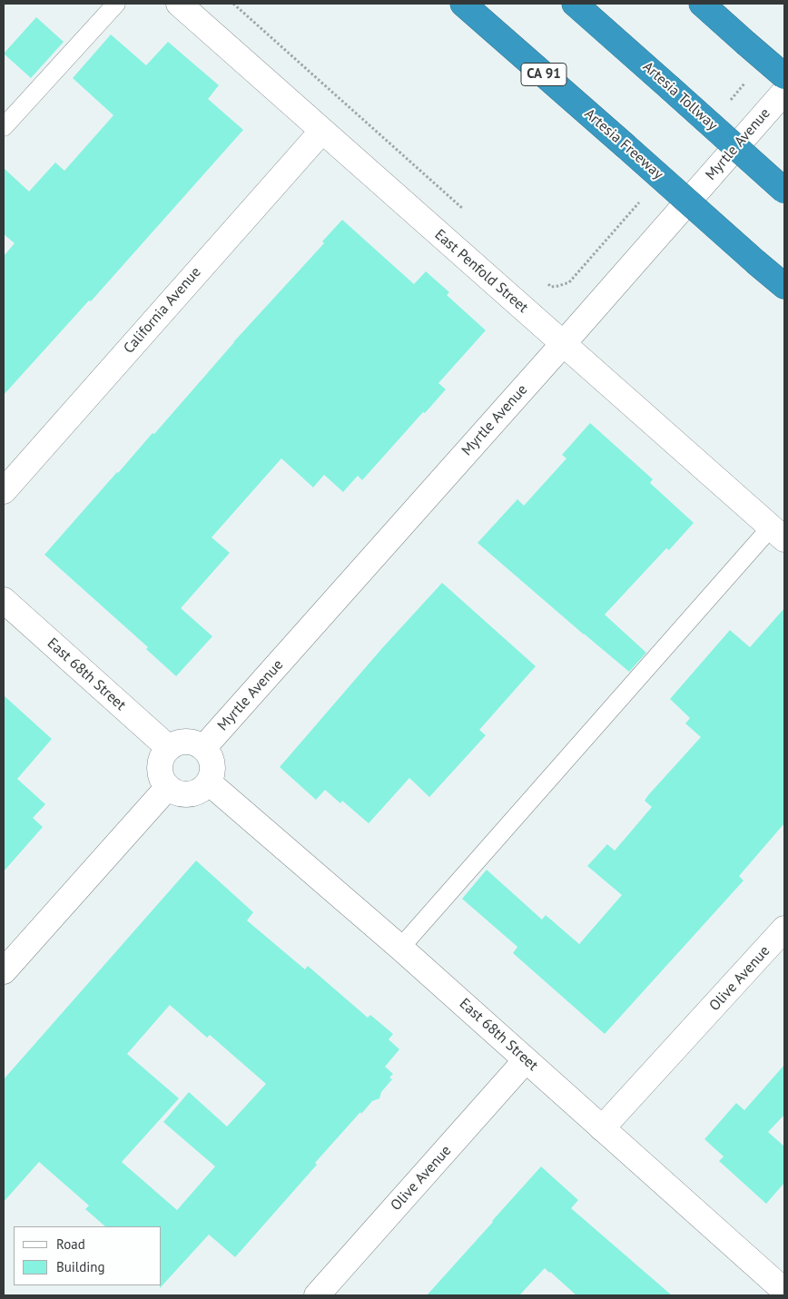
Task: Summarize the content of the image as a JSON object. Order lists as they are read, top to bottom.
{
  "streets": {
    "highway": ["CA 91", "Artesia Tollway", "Artesia Freeway"],
    "street": [
      "Myrtle Avenue",
      "East Penfold Street",
      "California Avenue",
      "East 68th Street",
      "Olive Avenue"
    ]
  },
  "crossings": [
    ["Myrtle Avenue", "East Penfold Street"],
    ["Myrtle Avenue", "East 68th Street"],
    ["East Penfold Street", "California Avenue"],
    ["East 68th Street", "Olive Avenue"]
  ],
  "legend": ["Road", "Building"]
}
